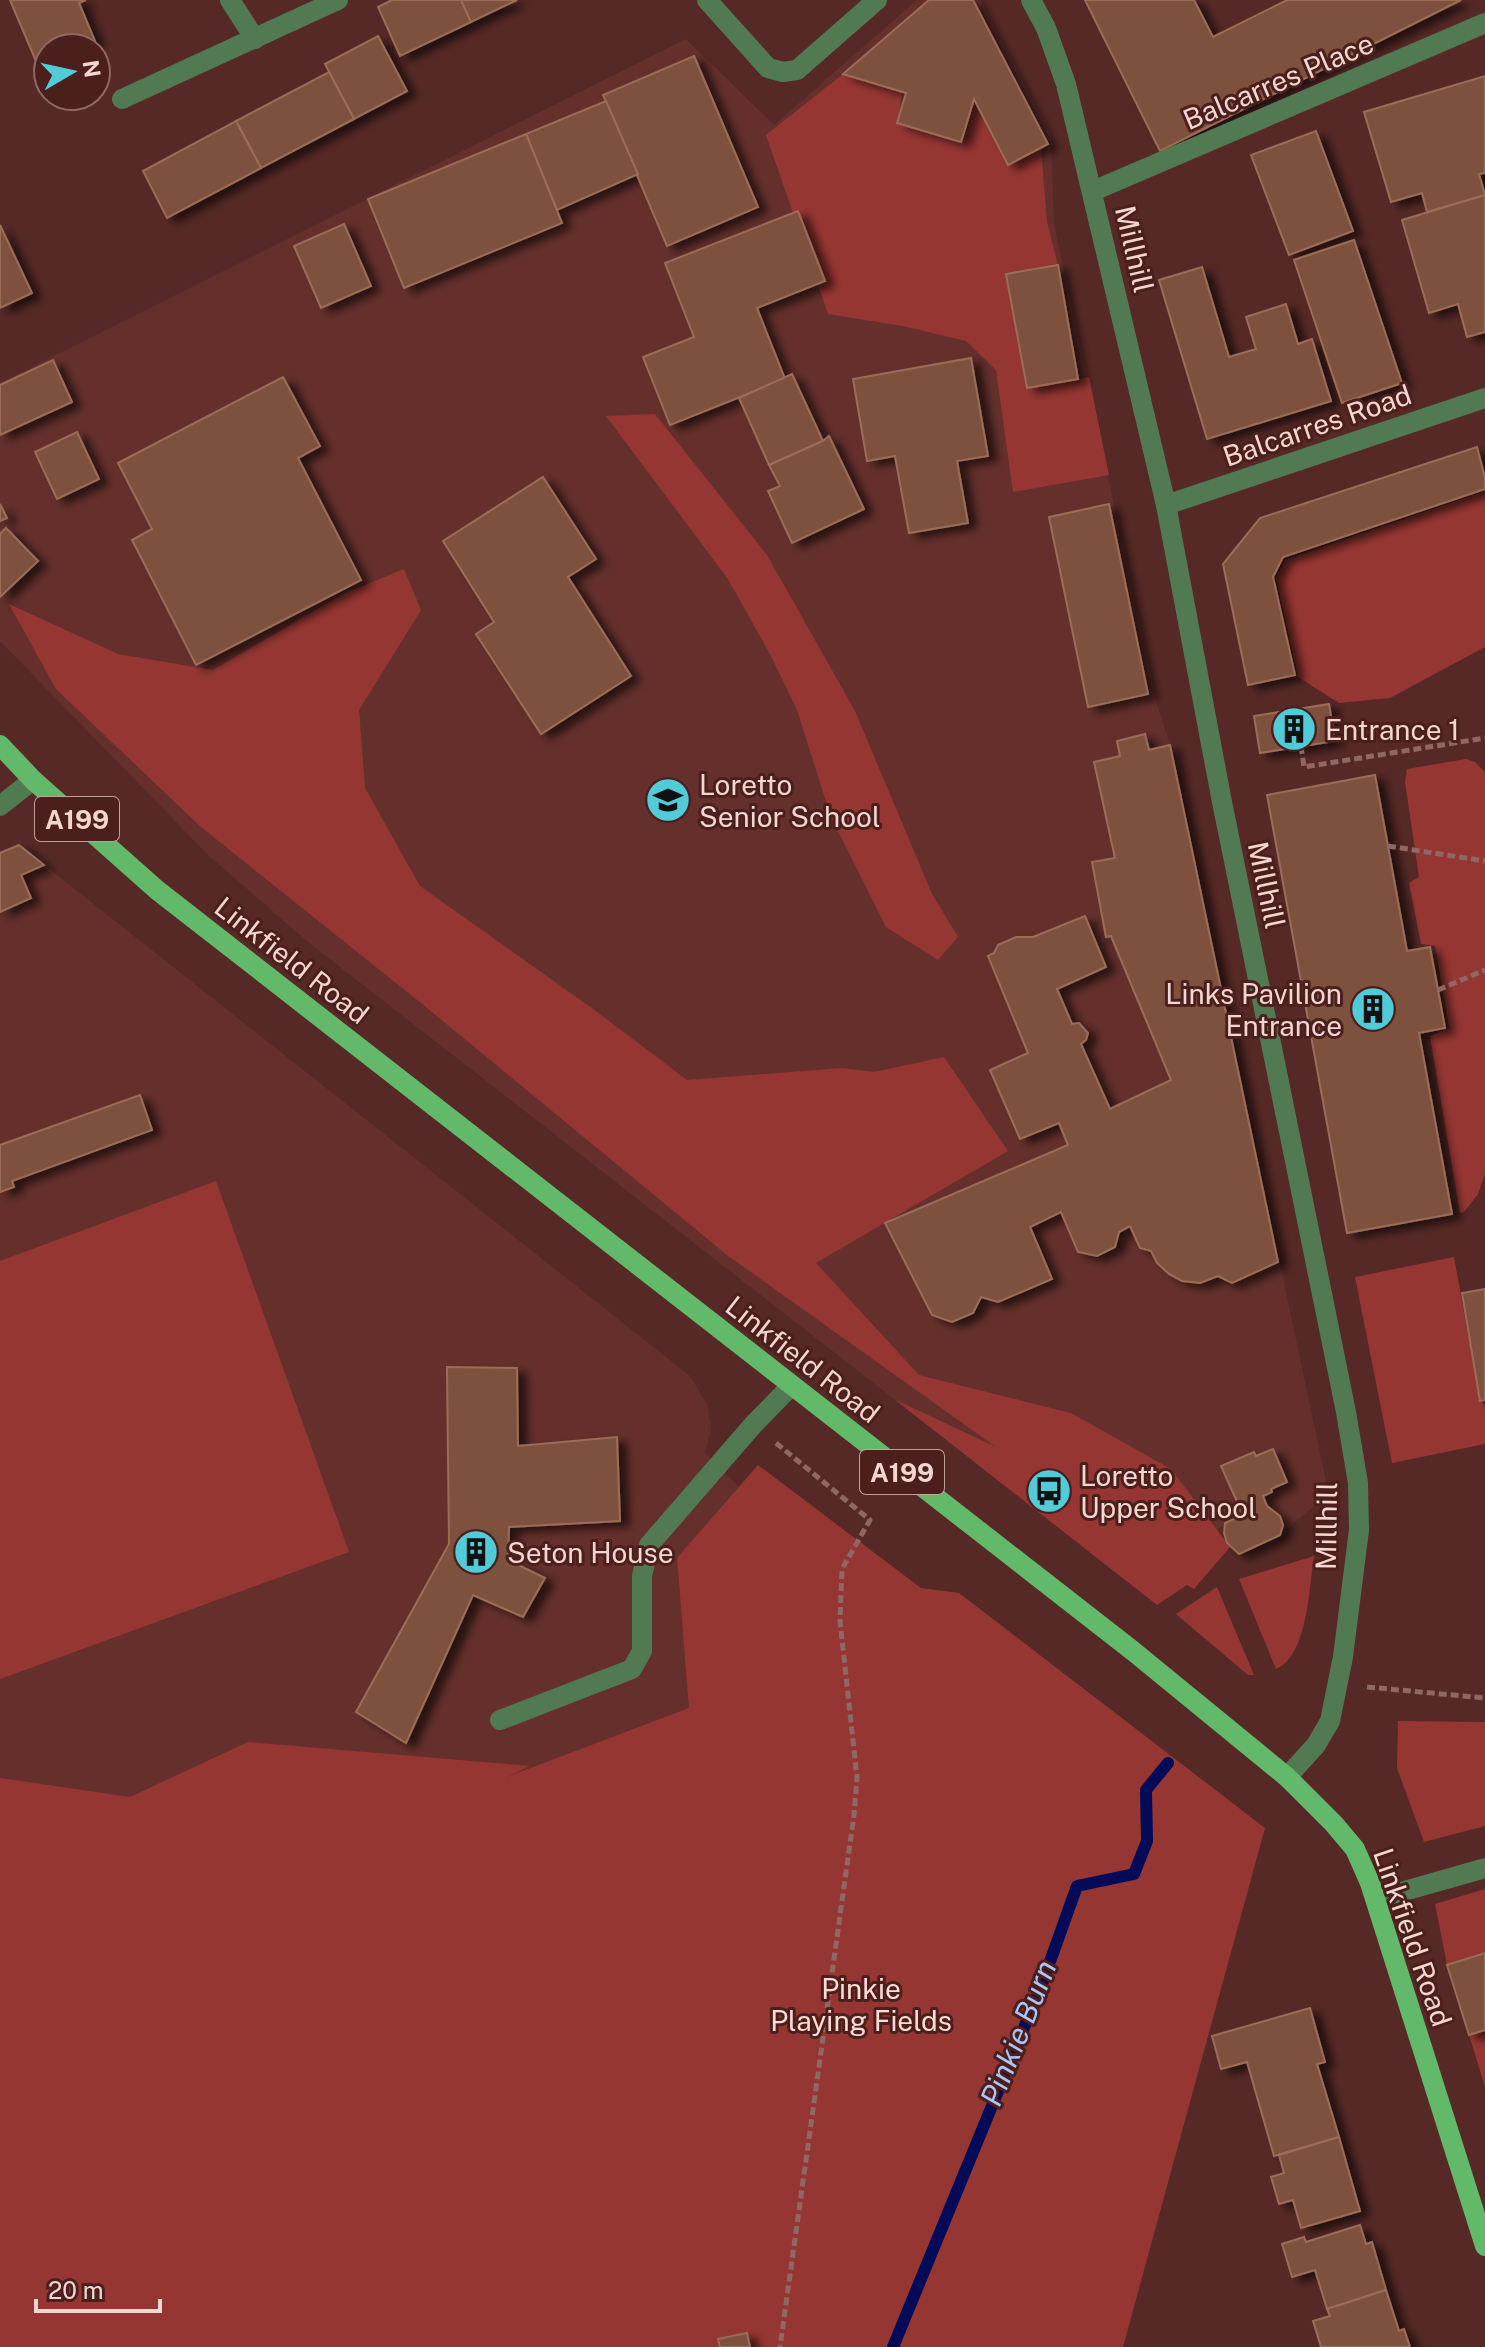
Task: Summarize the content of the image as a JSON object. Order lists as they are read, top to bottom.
{
  "streets": {
    "main road": ["A199", "Linkfield Road"],
    "street": ["Balcarres Place", "Millhill", "Balcarres Road"]
  },
  "crossings": [
    ["Balcarres Place", "Millhill"],
    ["Millhill", "Balcarres Road"],
    ["Millhill", "Linkfield Road"]
  ],
  "water": ["Pinkie Burn"],
  "parks": ["Pinkie Playing Fields"],
  "places": {
    "building": ["Entrance 1", "Links Pavilion Entrance", "Seton House"],
    "school or university": ["Loretto Senior School"],
    "bus stop": ["Loretto Upper School"]
  },
  "scale_bar": "20 m",
  "north": "right"
}
